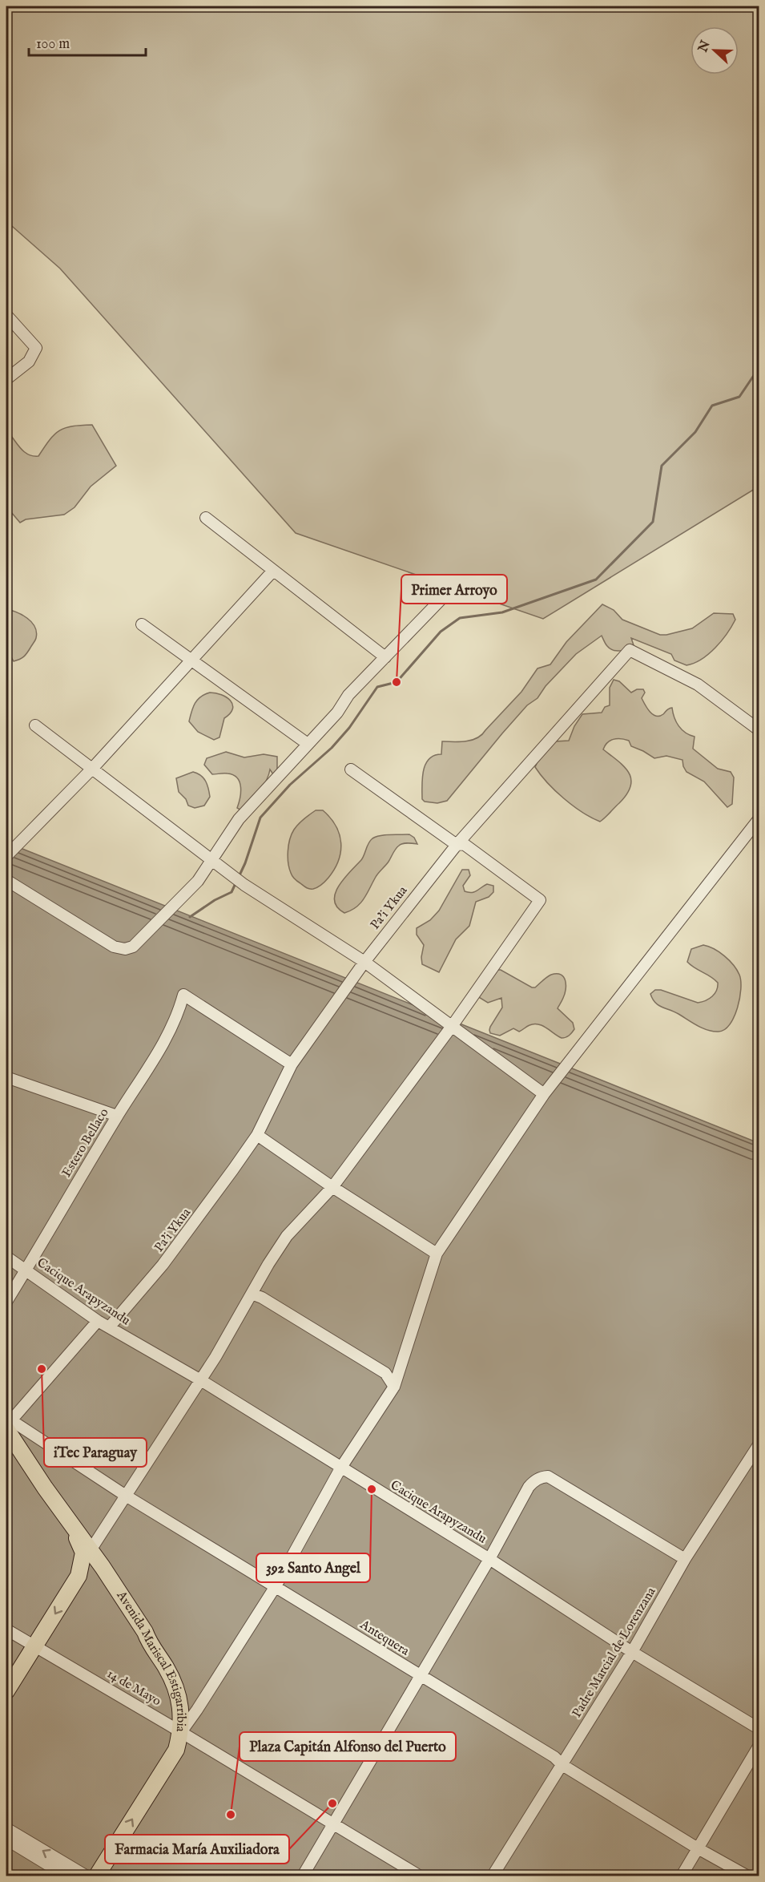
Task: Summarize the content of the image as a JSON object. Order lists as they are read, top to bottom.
{
  "streets": {
    "highway": ["Avenida Mariscal Estigarribia"],
    "street": [
      "Pa'i Ykua",
      "Estero Bellaco",
      "Cacique Arapyzandu",
      "Antequera",
      "Padre Marcial de Lorenzana",
      "14 de Mayo"
    ]
  },
  "crossings": [
    ["Pa'i Ykua", "Estero Bellaco"],
    ["Pa'i Ykua", "Cacique Arapyzandu"],
    ["Estero Bellaco", "Cacique Arapyzandu"],
    ["Cacique Arapyzandu", "Padre Marcial de Lorenzana"],
    ["Antequera", "Padre Marcial de Lorenzana"],
    ["Avenida Mariscal Estigarribia", "14 de Mayo"]
  ],
  "one_way": ["Avenida Mariscal Estigarribia"],
  "places": [
    "Primer Arroyo",
    "iTec Paraguay",
    "392 Santo Angel",
    "Farmacia María Auxiliadora",
    "Plaza Capitán Alfonso del Puerto"
  ],
  "scale_bar": "100 m",
  "north": "left"
}
